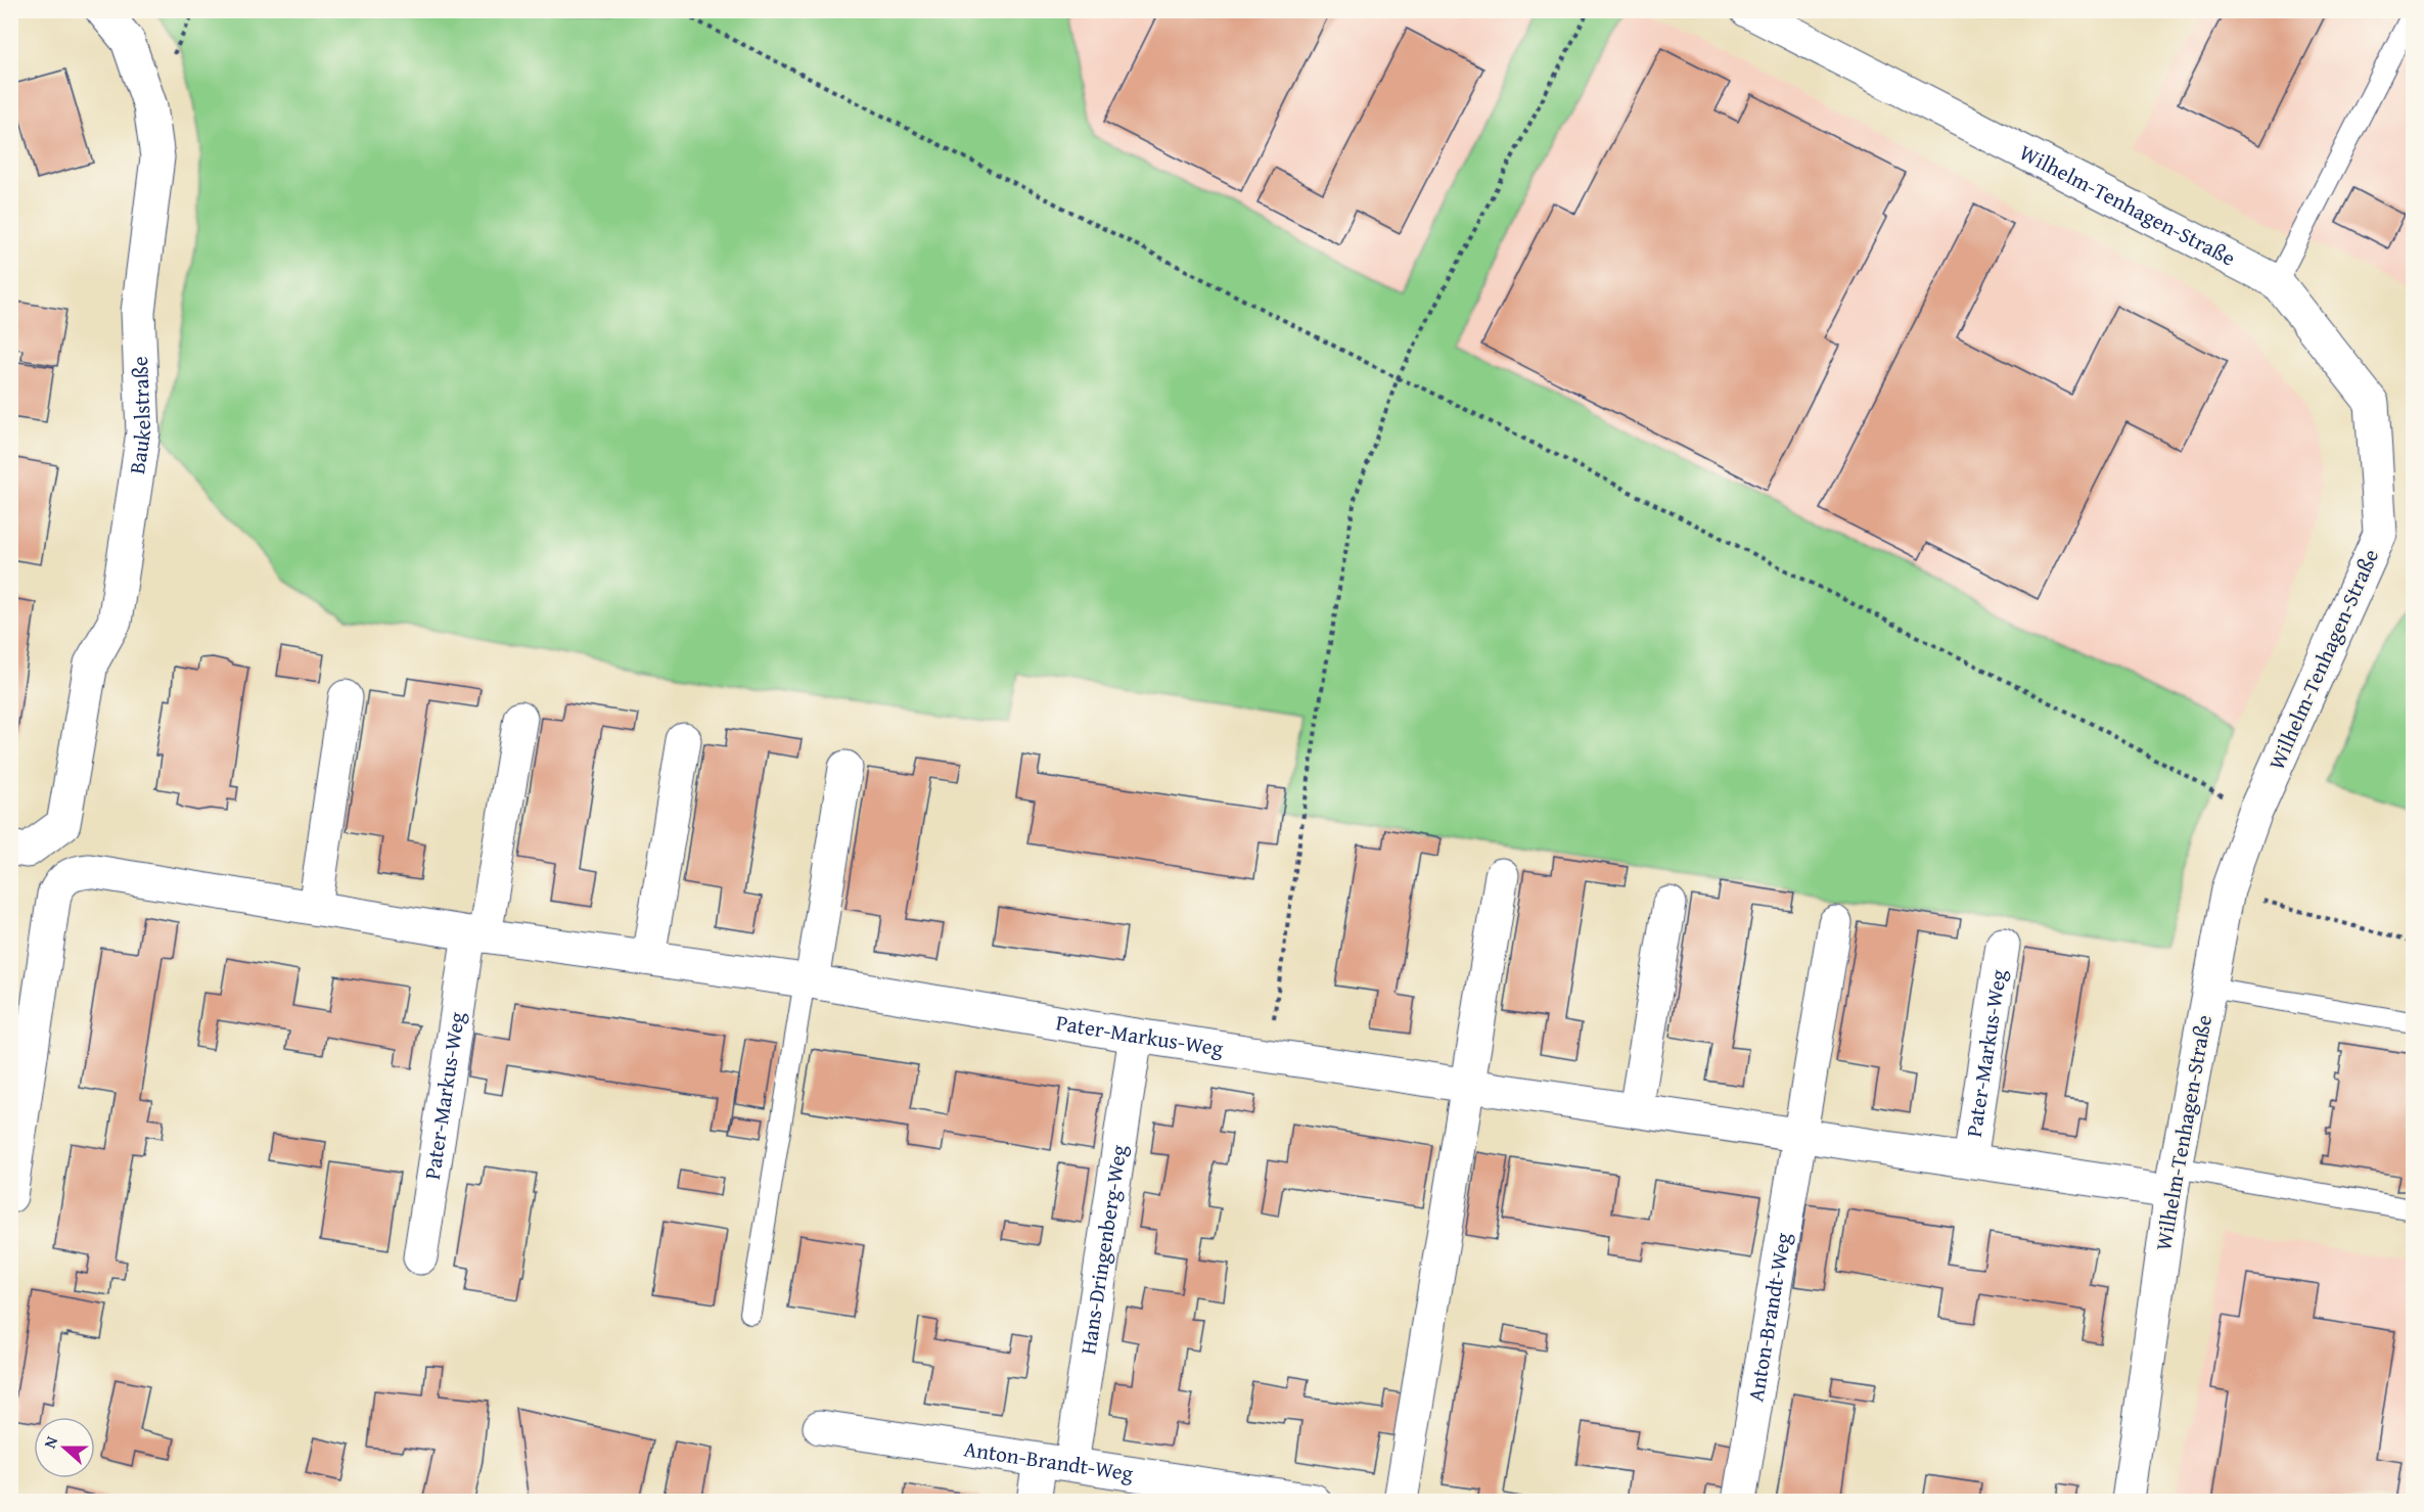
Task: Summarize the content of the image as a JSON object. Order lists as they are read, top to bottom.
{
  "streets": {
    "street": [
      "Wilhelm-Tenhagen-Straße",
      "Baukelstraße",
      "Pater-Markus-Weg",
      "Hans-Dringenberg-Weg",
      "Anton-Brandt-Weg"
    ]
  },
  "crossings": [
    ["Wilhelm-Tenhagen-Straße", "Pater-Markus-Weg"],
    ["Pater-Markus-Weg", "Hans-Dringenberg-Weg"],
    ["Pater-Markus-Weg", "Anton-Brandt-Weg"],
    ["Hans-Dringenberg-Weg", "Anton-Brandt-Weg"]
  ],
  "north": "left"
}
